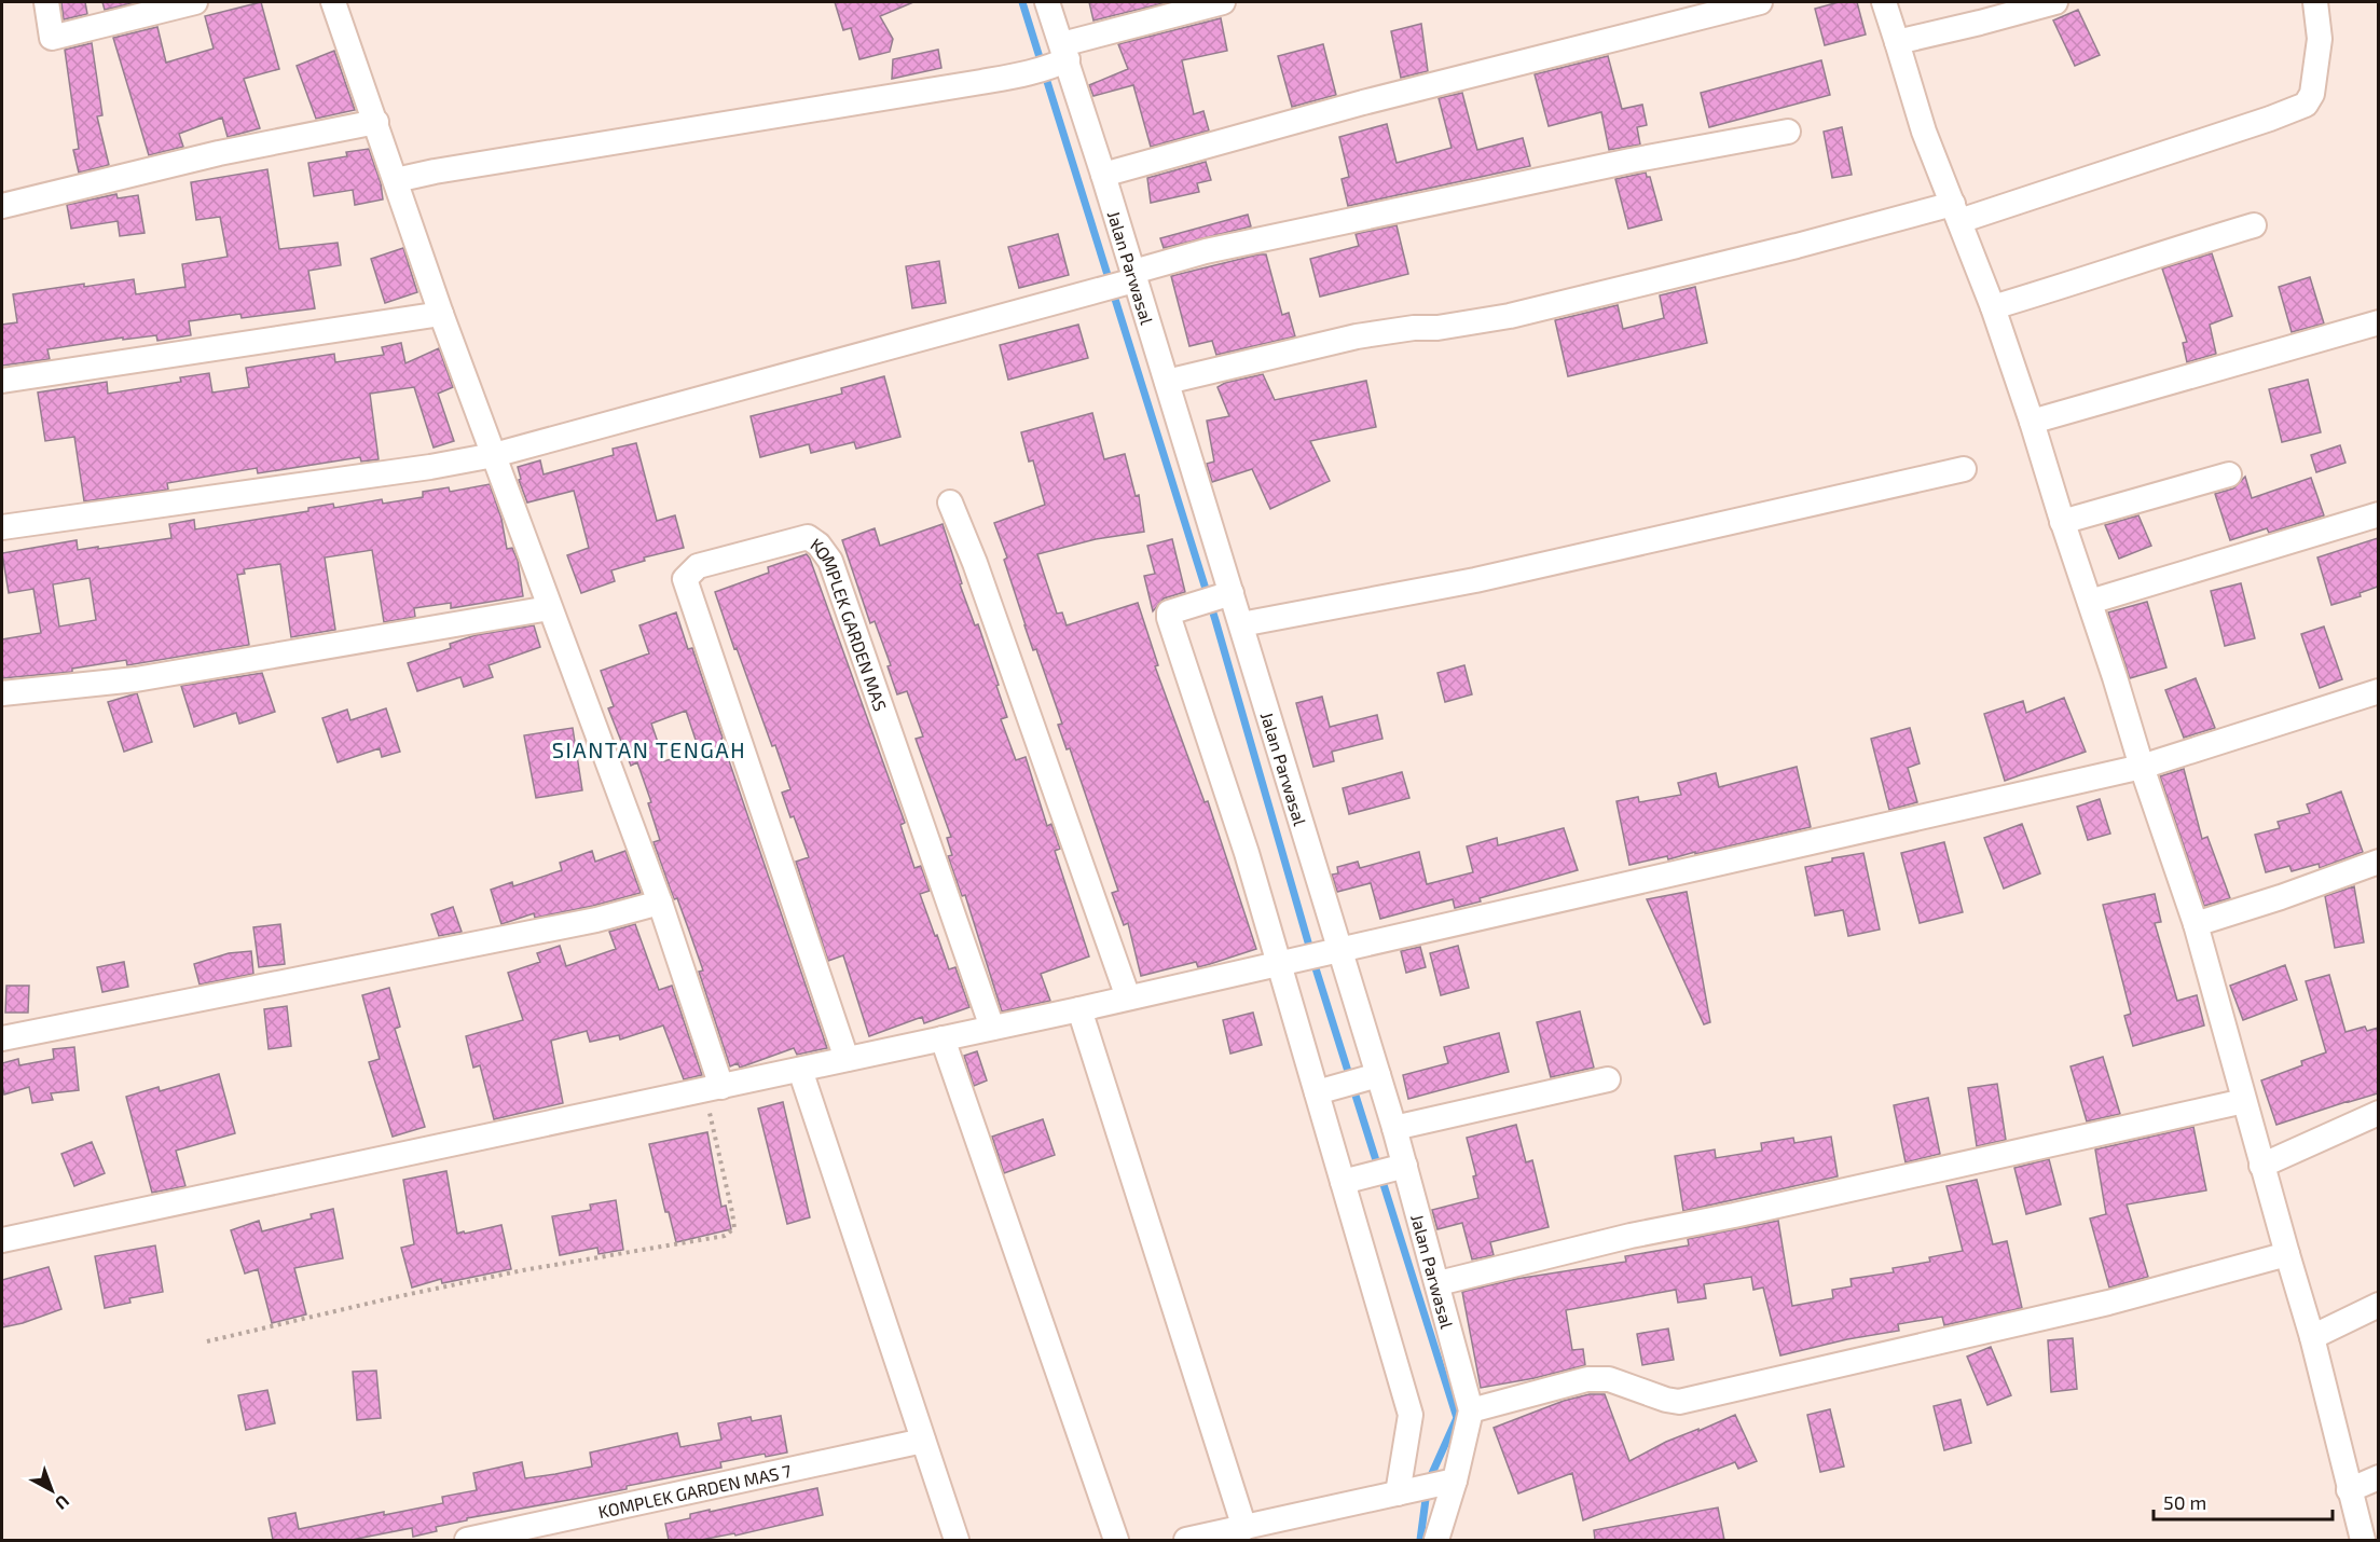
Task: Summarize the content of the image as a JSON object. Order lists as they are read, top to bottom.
{
  "streets": {
    "street": ["Jalan Parwasal", "KOMPLEK GARDEN MAS", "KOMPLEK GARDEN MAS 7"]
  },
  "districts": ["SIANTAN TENGAH"],
  "scale_bar": "50 m",
  "north": "bottom right"
}
